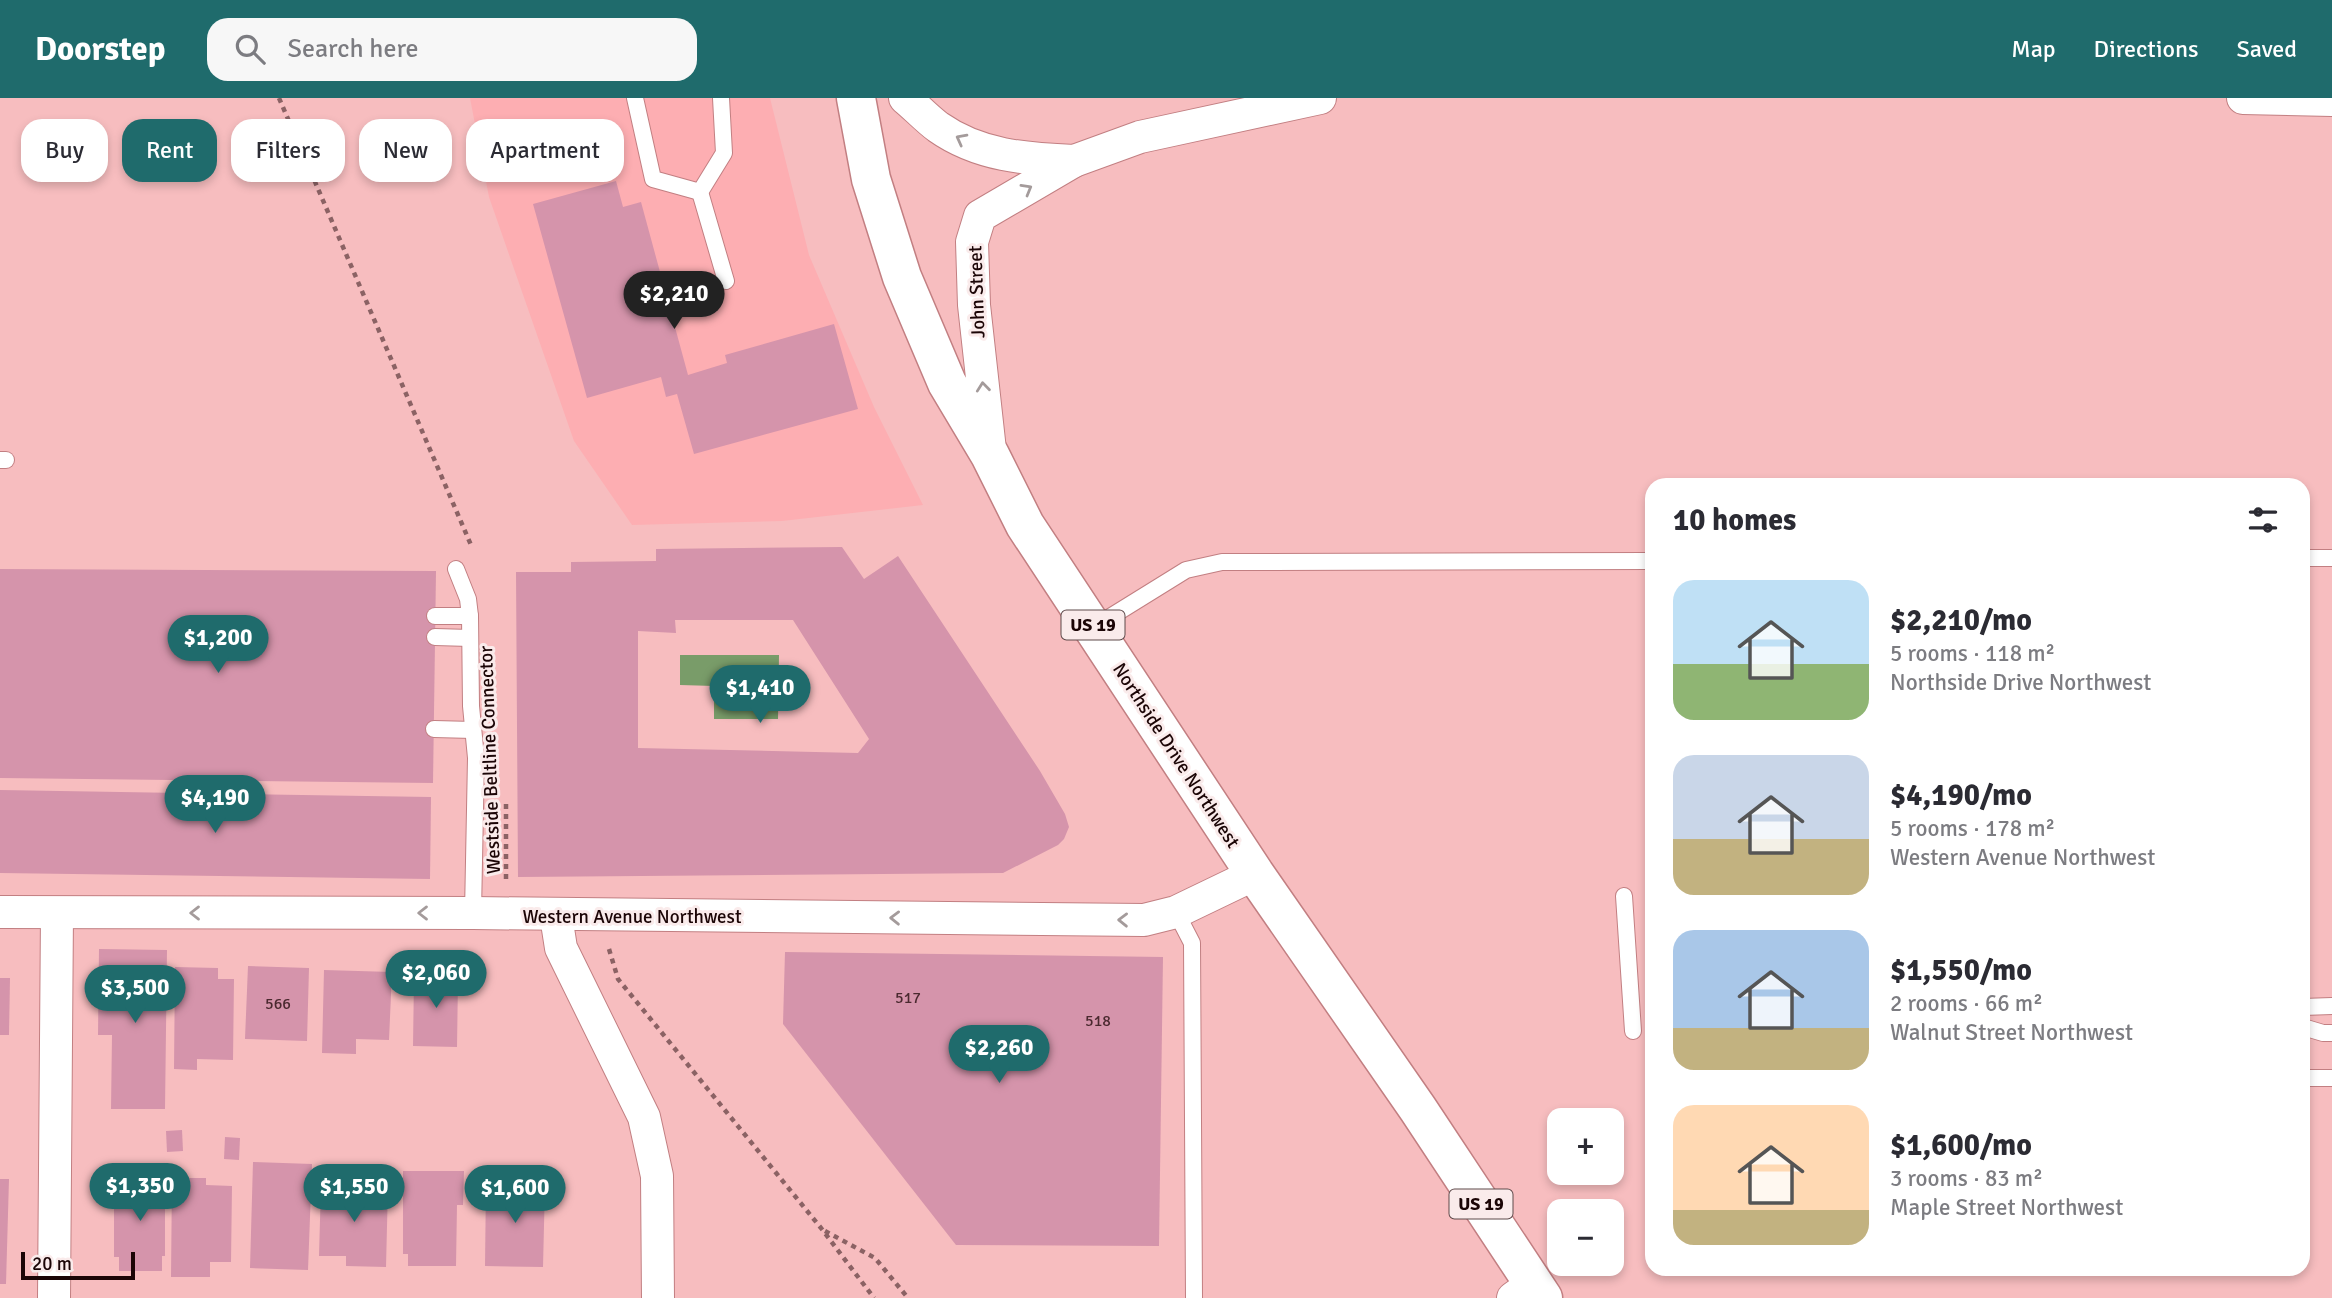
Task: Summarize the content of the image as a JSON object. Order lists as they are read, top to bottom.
{
  "streets": {
    "main road": ["US 19", "Northside Drive Northwest"],
    "street": ["John Street", "Western Avenue Northwest"],
    "path": ["Westside Beltline Connector"]
  },
  "crossings": [
    ["John Street", "Northside Drive Northwest"],
    ["Northside Drive Northwest", "Western Avenue Northwest"]
  ],
  "one_way": ["John Street", "Western Avenue Northwest"],
  "house_numbers": ["517", "566", "518"],
  "scale_bar": "20 m",
  "page": {
    "header": "Doorstep",
    "search": "Search here",
    "nav": ["Map", "Directions", "Saved"],
    "chip": [
      "Buy",
      "Rent",
      "Filters",
      "New",
      "Apartment"
    ],
    "price": [
      "$2,210",
      "$1,200",
      "$1,410",
      "$4,190",
      "$2,060",
      "$3,500",
      "$2,260",
      "$1,350",
      "$1,550",
      "$1,600"
    ],
    "heading": "10 homes",
    "list": [
      {
        "name": "$2,210/mo",
        "note": "5 rooms · 118 m² · Northside Drive Northwest"
      },
      {
        "name": "$4,190/mo",
        "note": "5 rooms · 178 m² · Western Avenue Northwest"
      },
      {
        "name": "$1,550/mo",
        "note": "2 rooms · 66 m² · Walnut Street Northwest"
      },
      {
        "name": "$1,600/mo",
        "note": "3 rooms · 83 m² · Maple Street Northwest"
      }
    ],
    "map_buttons": ["+", "−"],
    "scale": "20 m"
  }
}
